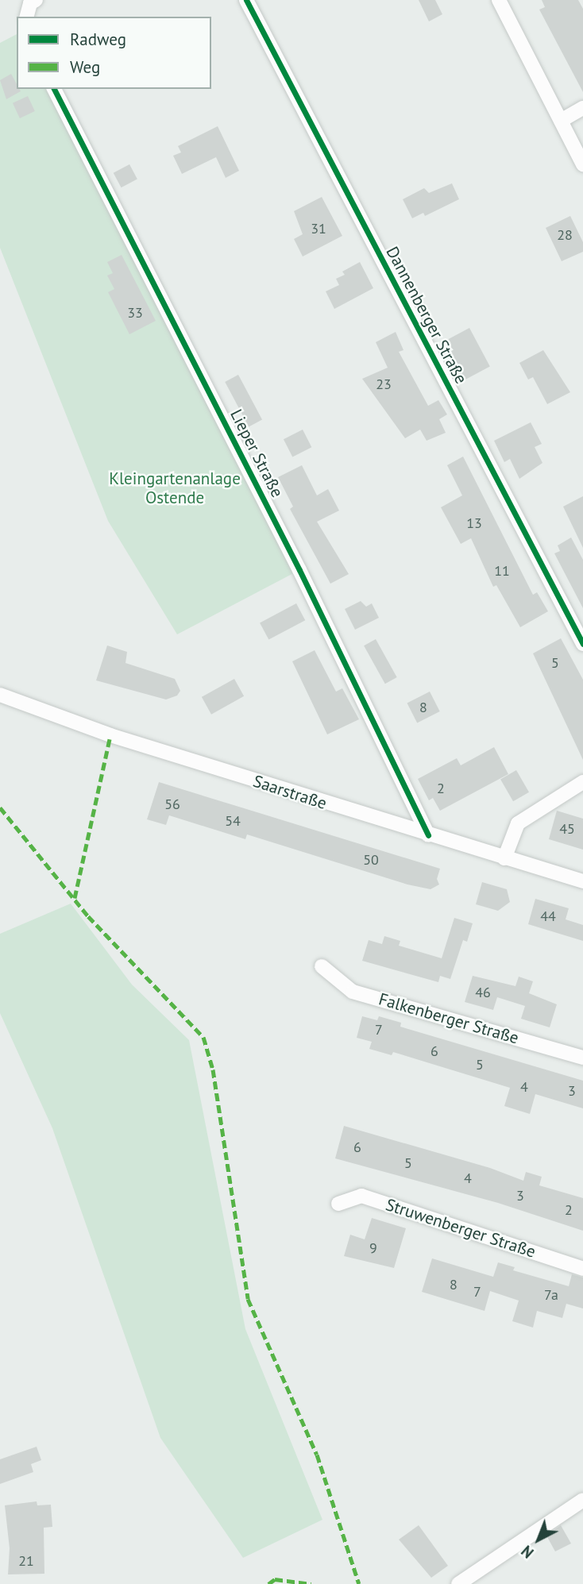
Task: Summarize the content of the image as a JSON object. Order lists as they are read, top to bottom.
{
  "streets": {
    "street": [
      "Dannenberger Straße",
      "Lieper Straße",
      "Saarstraße",
      "Falkenberger Straße",
      "Struwenberger Straße"
    ]
  },
  "crossings": [
    ["Lieper Straße", "Saarstraße"]
  ],
  "parks": ["Kleingartenanlage Ostende"],
  "house_numbers": [
    "31",
    "28",
    "33",
    "23",
    "13",
    "11",
    "5",
    "8",
    "2",
    "56",
    "54",
    "45",
    "50",
    "44",
    "46",
    "7",
    "6",
    "5",
    "4",
    "3",
    "6",
    "5",
    "4",
    "3",
    "2",
    "9",
    "8",
    "7",
    "7a",
    "21"
  ],
  "legend": ["Radweg", "Weg"],
  "north": "bottom left"
}
